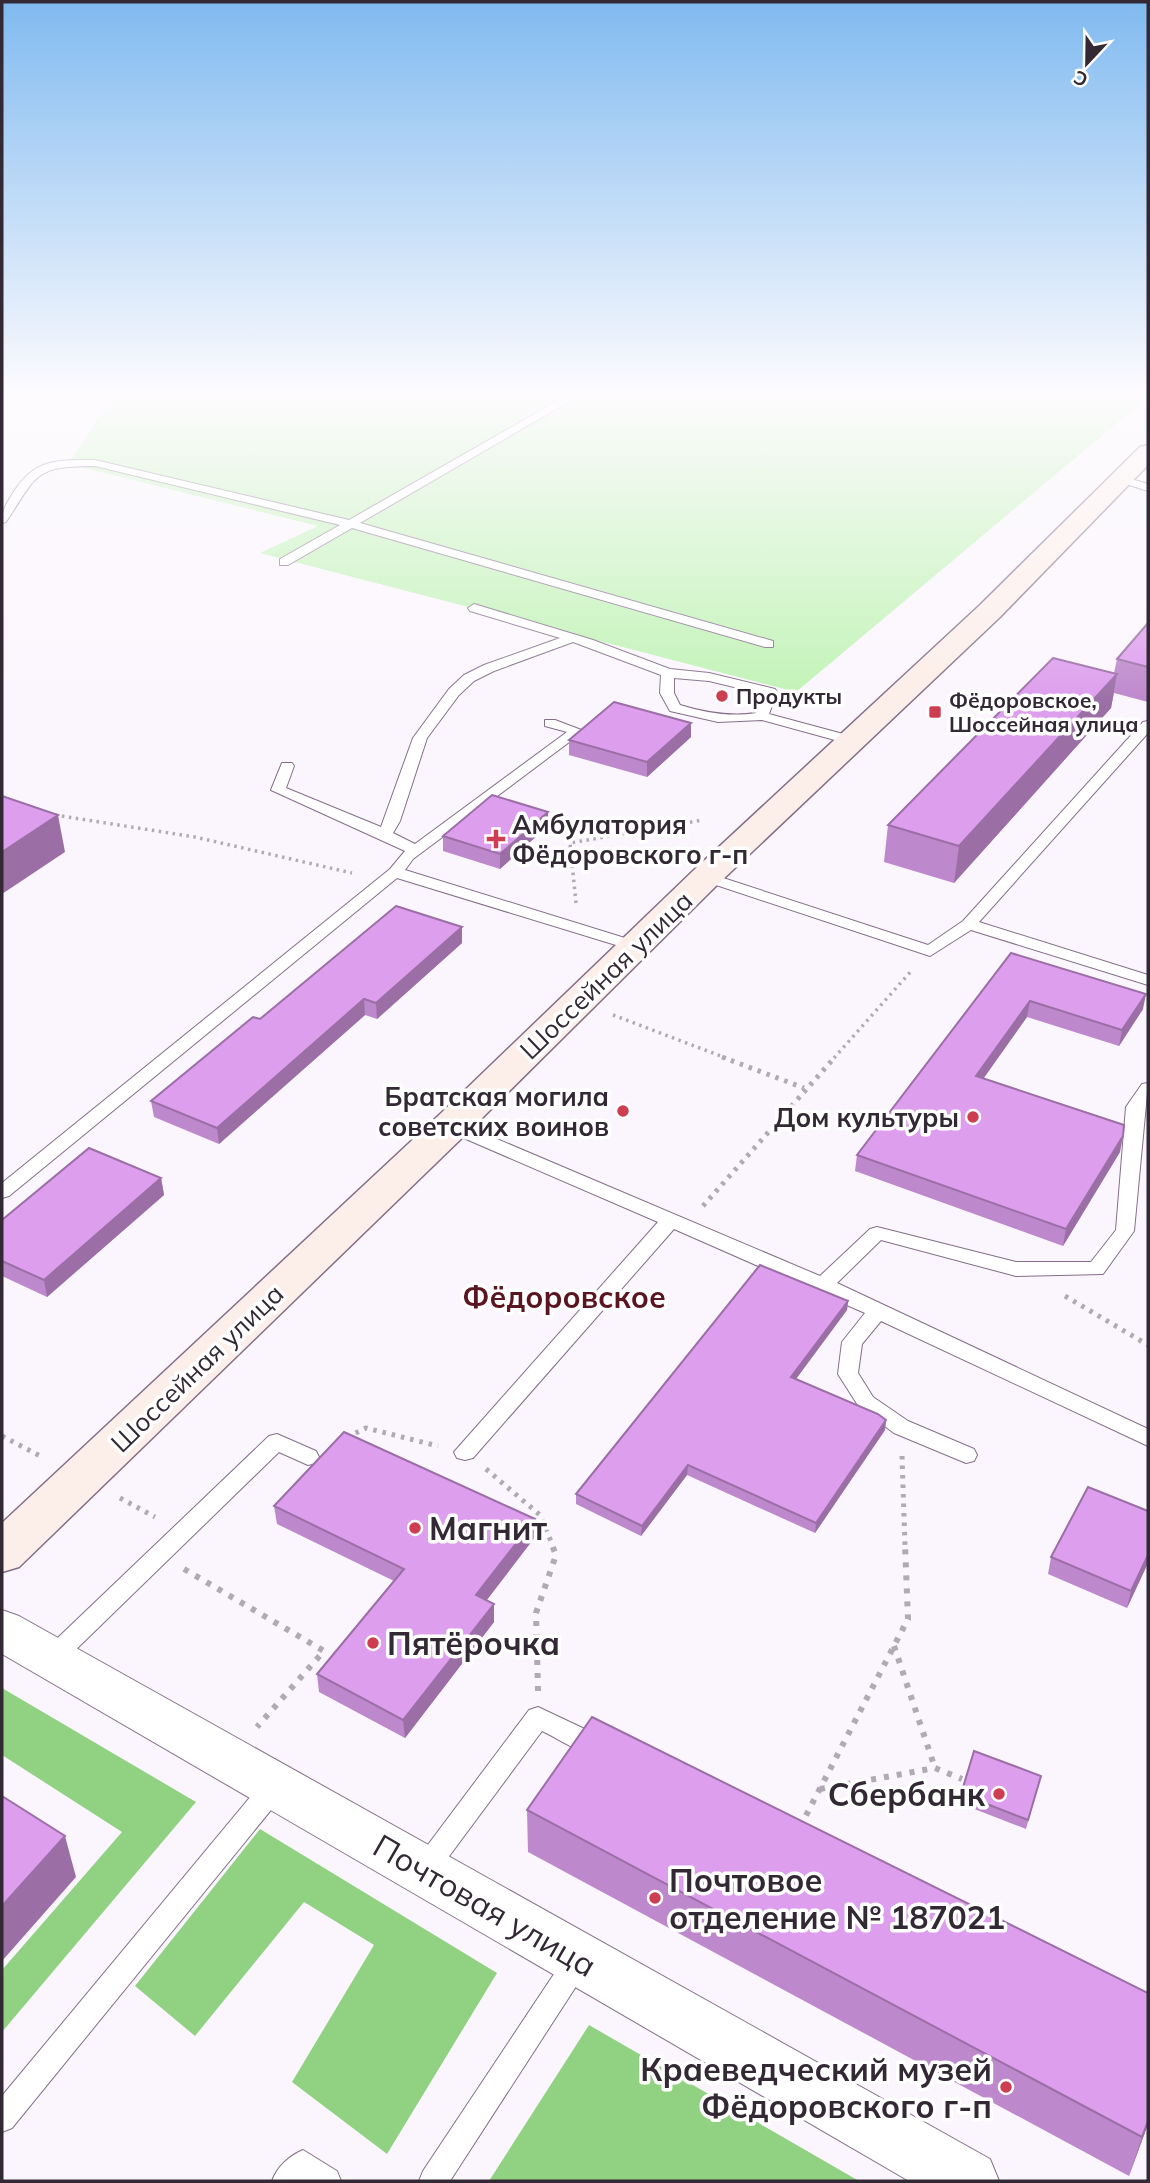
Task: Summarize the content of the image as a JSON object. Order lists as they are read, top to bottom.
{
  "streets": {
    "main road": ["Шоссейная улица"],
    "street": ["Почтовая улица"]
  },
  "districts": ["Фёдоровское"],
  "places": {
    "other": [
      "Продукты",
      "Братская могила советских воинов",
      "Дом культуры",
      "Магнит",
      "Пятёрочка",
      "Сбербанк",
      "Почтовое отделение № 187021",
      "Краеведческий музей Фёдоровского г-п"
    ],
    "transit": ["Фёдоровское, Шоссейная улица"],
    "health": ["Амбулатория Фёдоровского г-п"]
  },
  "north": "bottom"
}
